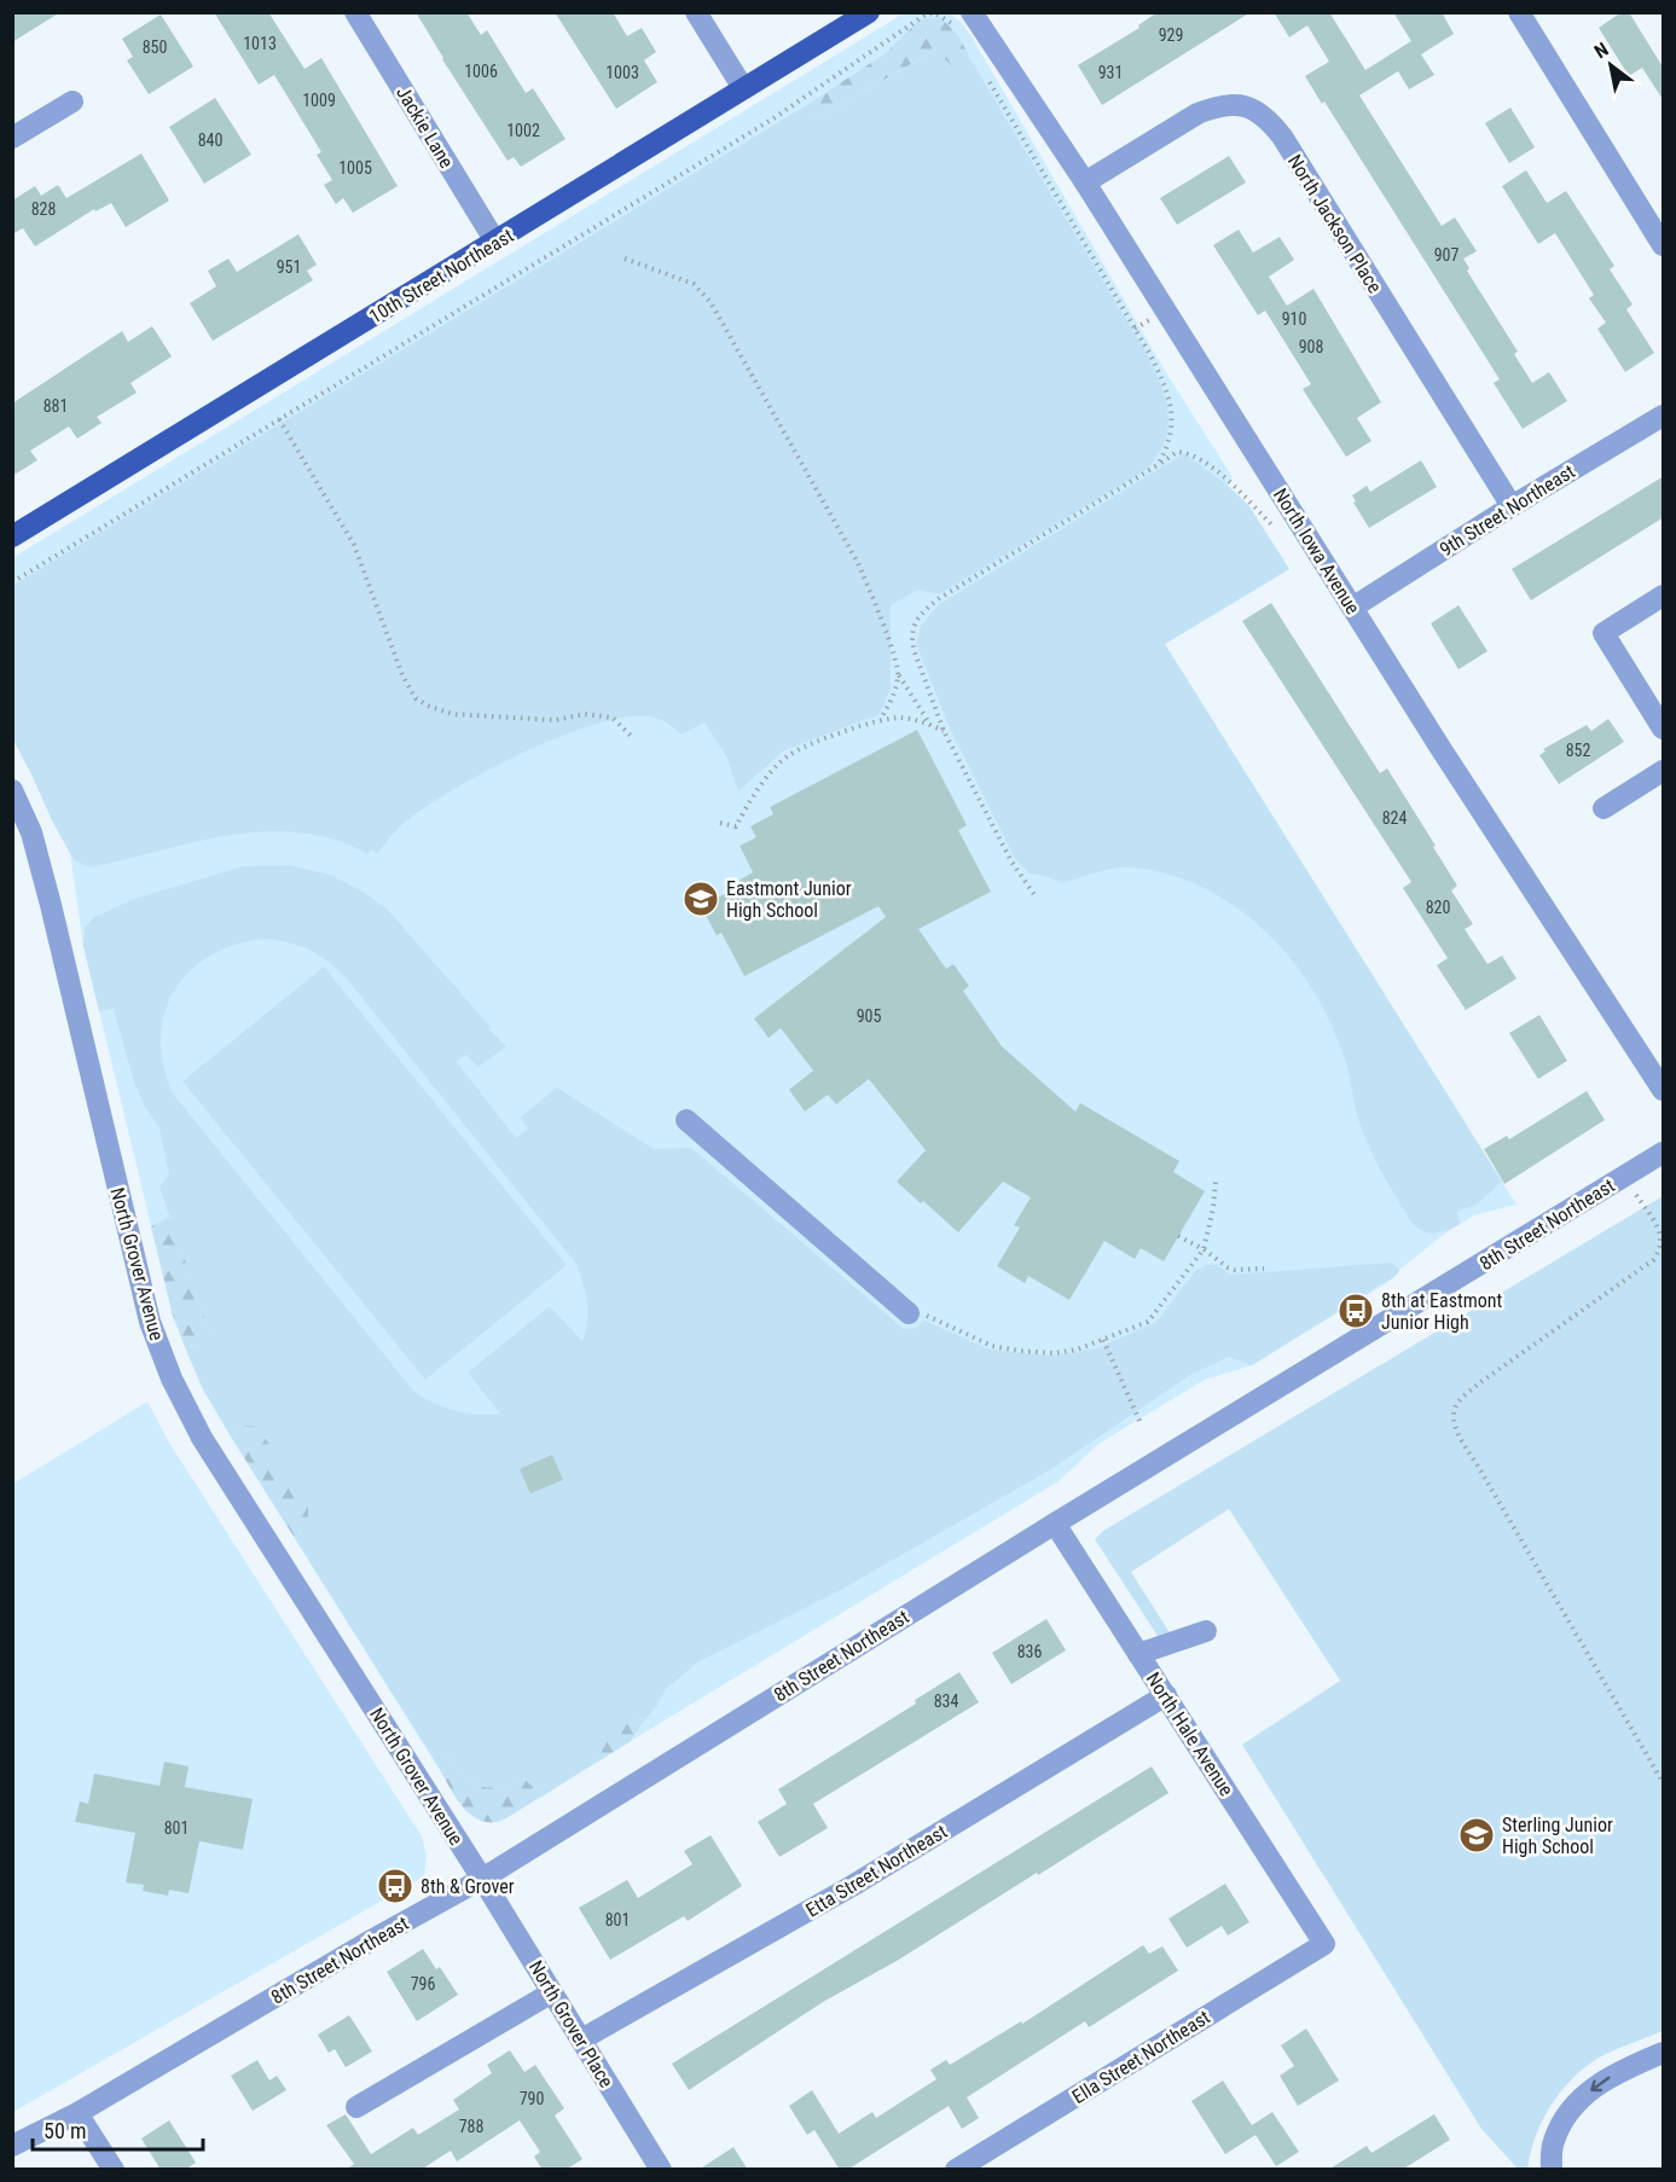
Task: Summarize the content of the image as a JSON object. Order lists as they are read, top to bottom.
{
  "streets": {
    "main road": ["10th Street Northeast"],
    "street": [
      "Jackie Lane",
      "North Jackson Place",
      "9th Street Northeast",
      "North Iowa Avenue",
      "8th Street Northeast",
      "North Grover Avenue",
      "North Hale Avenue",
      "Etta Street Northeast",
      "North Grover Place",
      "Ella Street Northeast"
    ]
  },
  "crossings": [
    ["Jackie Lane", "10th Street Northeast"],
    ["North Jackson Place", "9th Street Northeast"],
    ["North Jackson Place", "North Iowa Avenue"],
    ["9th Street Northeast", "North Iowa Avenue"],
    ["8th Street Northeast", "North Grover Avenue"],
    ["8th Street Northeast", "North Hale Avenue"],
    ["8th Street Northeast", "North Grover Place"],
    ["North Grover Avenue", "North Grover Place"],
    ["North Hale Avenue", "Etta Street Northeast"],
    ["North Hale Avenue", "Ella Street Northeast"],
    ["Etta Street Northeast", "North Grover Place"]
  ],
  "places": {
    "school or university": ["Eastmont Junior High School", "Sterling Junior High School"],
    "bus stop": ["8th at Eastmont Junior High", "8th & Grover"]
  },
  "house_numbers": [
    "929",
    "1013",
    "850",
    "1006",
    "1003",
    "931",
    "1009",
    "1002",
    "840",
    "1005",
    "828",
    "907",
    "951",
    "910",
    "908",
    "881",
    "852",
    "824",
    "820",
    "905",
    "836",
    "834",
    "801",
    "801",
    "796",
    "790",
    "788"
  ],
  "scale_bar": "50 m",
  "north": "top left"
}
